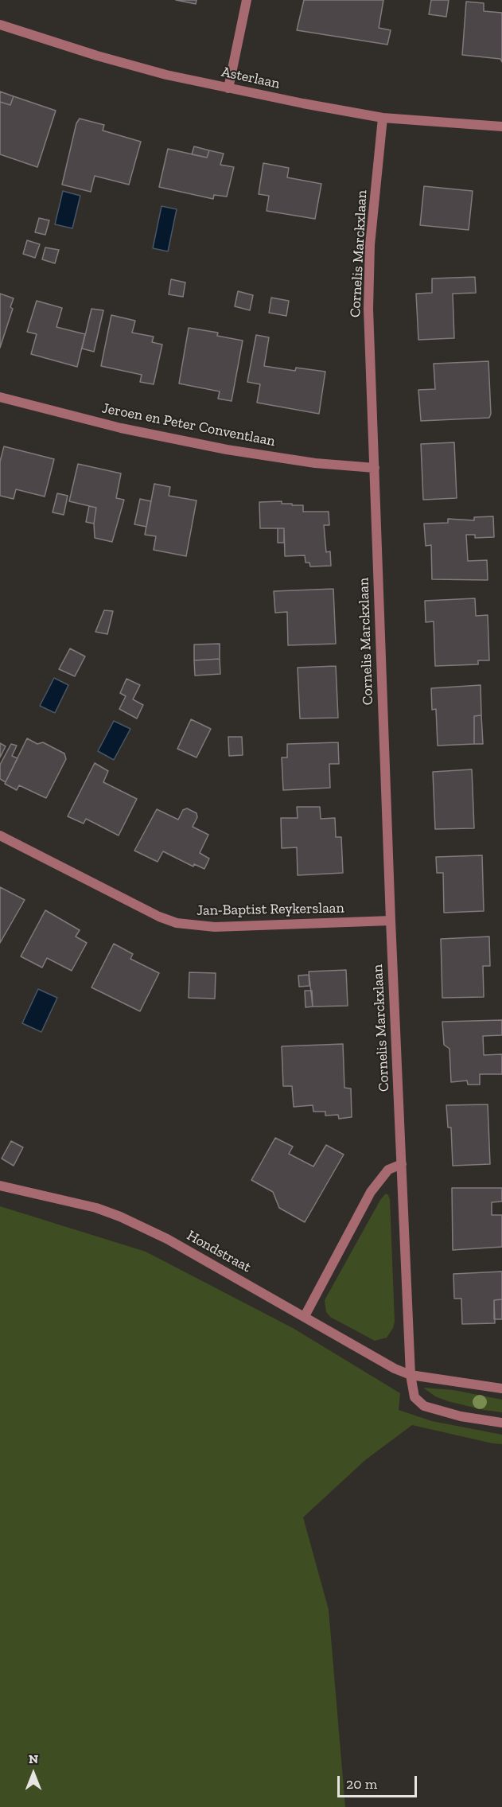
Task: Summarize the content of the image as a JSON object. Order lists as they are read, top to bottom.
{
  "streets": {
    "street": [
      "Asterlaan",
      "Cornelis Marckxlaan",
      "Jeroen en Peter Conventlaan",
      "Jan-Baptist Reykerslaan",
      "Hondstraat"
    ]
  },
  "crossings": [
    ["Asterlaan", "Cornelis Marckxlaan"],
    ["Cornelis Marckxlaan", "Jeroen en Peter Conventlaan"],
    ["Cornelis Marckxlaan", "Jan-Baptist Reykerslaan"],
    ["Cornelis Marckxlaan", "Hondstraat"]
  ],
  "scale_bar": "20 m",
  "north": "top"
}
